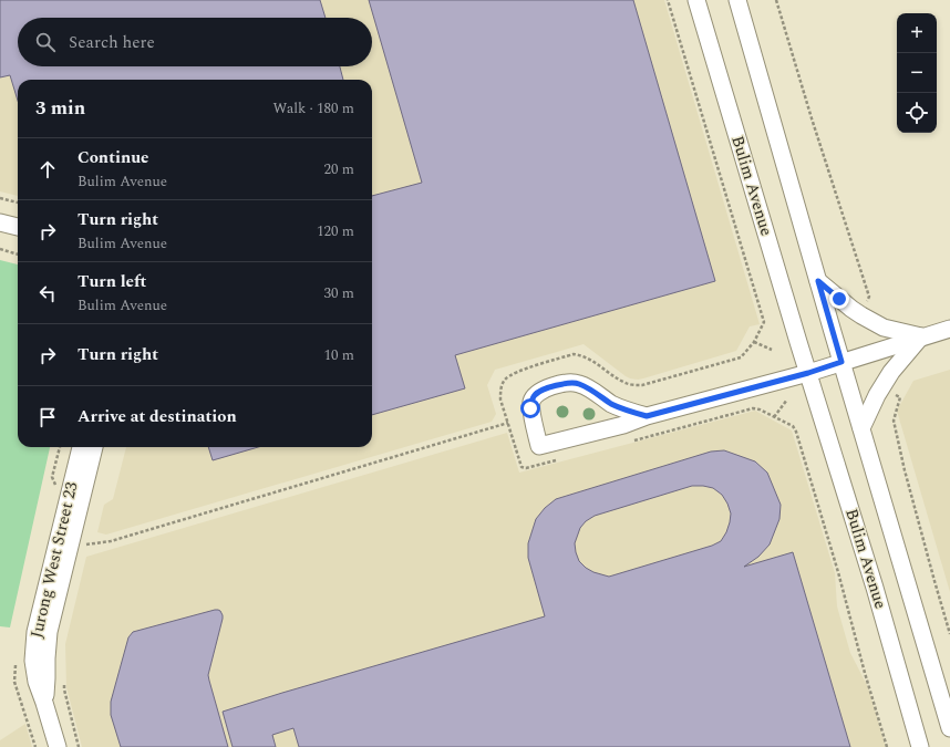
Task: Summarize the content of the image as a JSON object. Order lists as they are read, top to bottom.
{
  "streets": {
    "street": ["Bulim Avenue", "Jurong West Street 23"]
  },
  "page": {
    "map_buttons": ["+", "−"],
    "search": "Search here",
    "heading": ["3 min", "Walk · 180 m"],
    "list": [
      ["Continue", "Bulim Avenue", "20 m"],
      ["Turn right", "Bulim Avenue", "120 m"],
      ["Turn left", "Bulim Avenue", "30 m"],
      ["Turn right", "10 m"],
      "Arrive at destination"
    ]
  }
}
